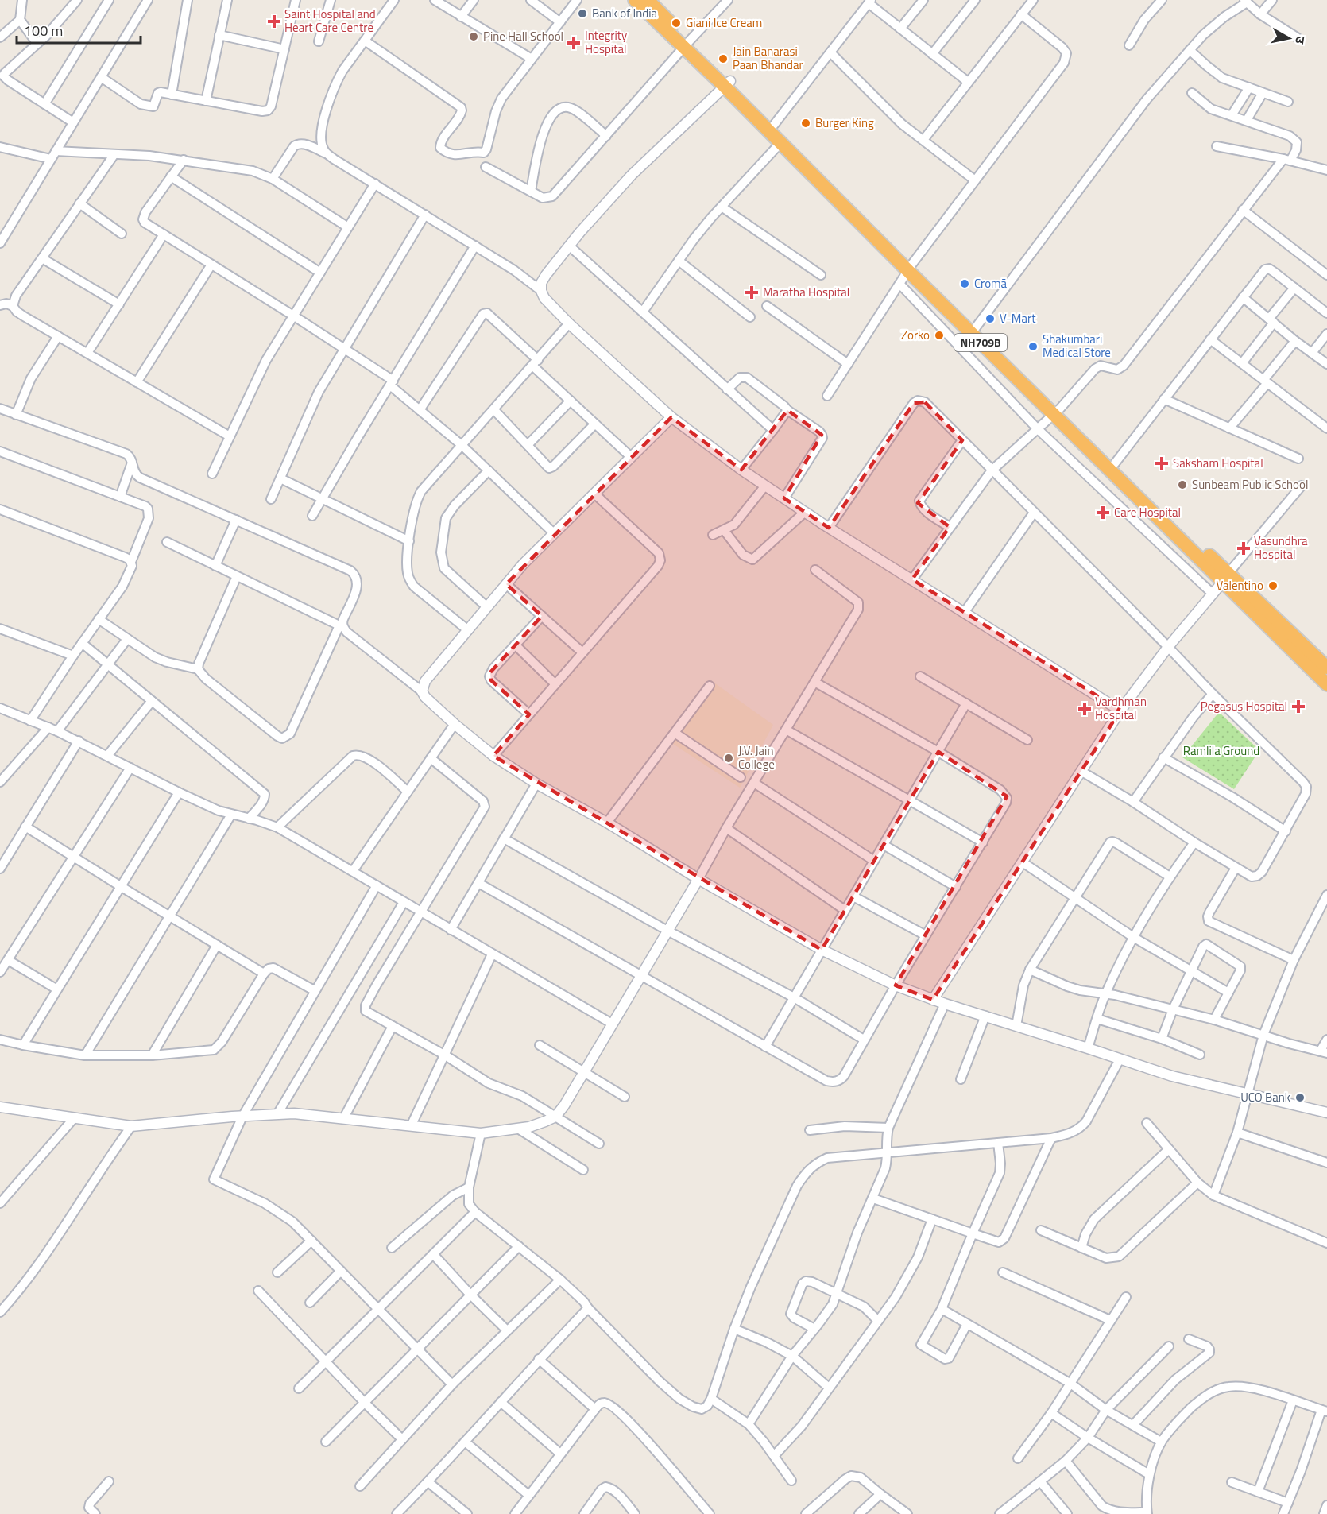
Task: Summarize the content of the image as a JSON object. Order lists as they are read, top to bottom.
{
  "streets": {
    "highway": ["NH709B"]
  },
  "parks": ["Ramlila Ground"],
  "places": {
    "other": [
      "Bank of India",
      "Giani Ice Cream",
      "Pine Hall School",
      "Jain Banarasi Paan Bhandar",
      "Burger King",
      "Cromā",
      "V-Mart",
      "Zorko",
      "Shakumbari Medical Store",
      "Sunbeam Public School",
      "Valentino",
      "J.V. Jain College",
      "UCO Bank"
    ],
    "health": [
      "Saint Hospital and Heart Care Centre",
      "Integrity Hospital",
      "Maratha Hospital",
      "Saksham Hospital",
      "Care Hospital",
      "Vasundhra Hospital",
      "Pegasus Hospital",
      "Vardhman Hospital"
    ]
  },
  "scale_bar": "100 m",
  "north": "right"
}
